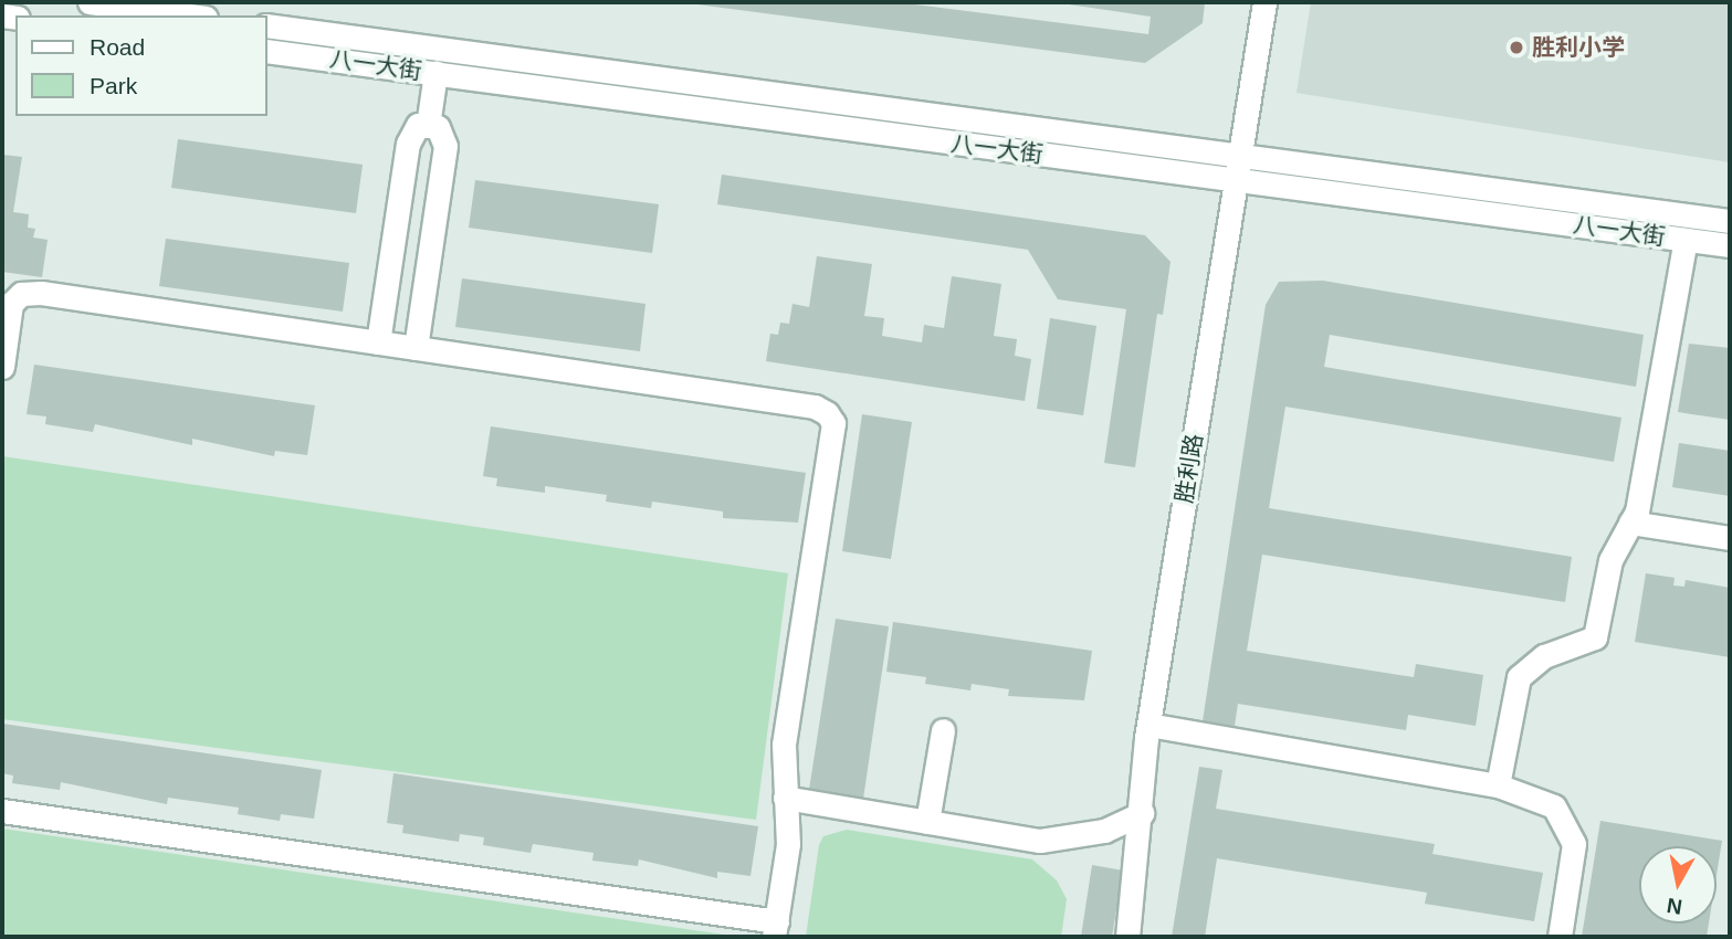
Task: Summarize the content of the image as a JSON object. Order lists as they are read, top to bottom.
{
  "streets": {
    "street": ["八一大街", "胜利路"]
  },
  "crossings": [
    ["八一大街", "胜利路"]
  ],
  "places": ["胜利小学"],
  "legend": ["Road", "Park"],
  "north": "bottom"
}
